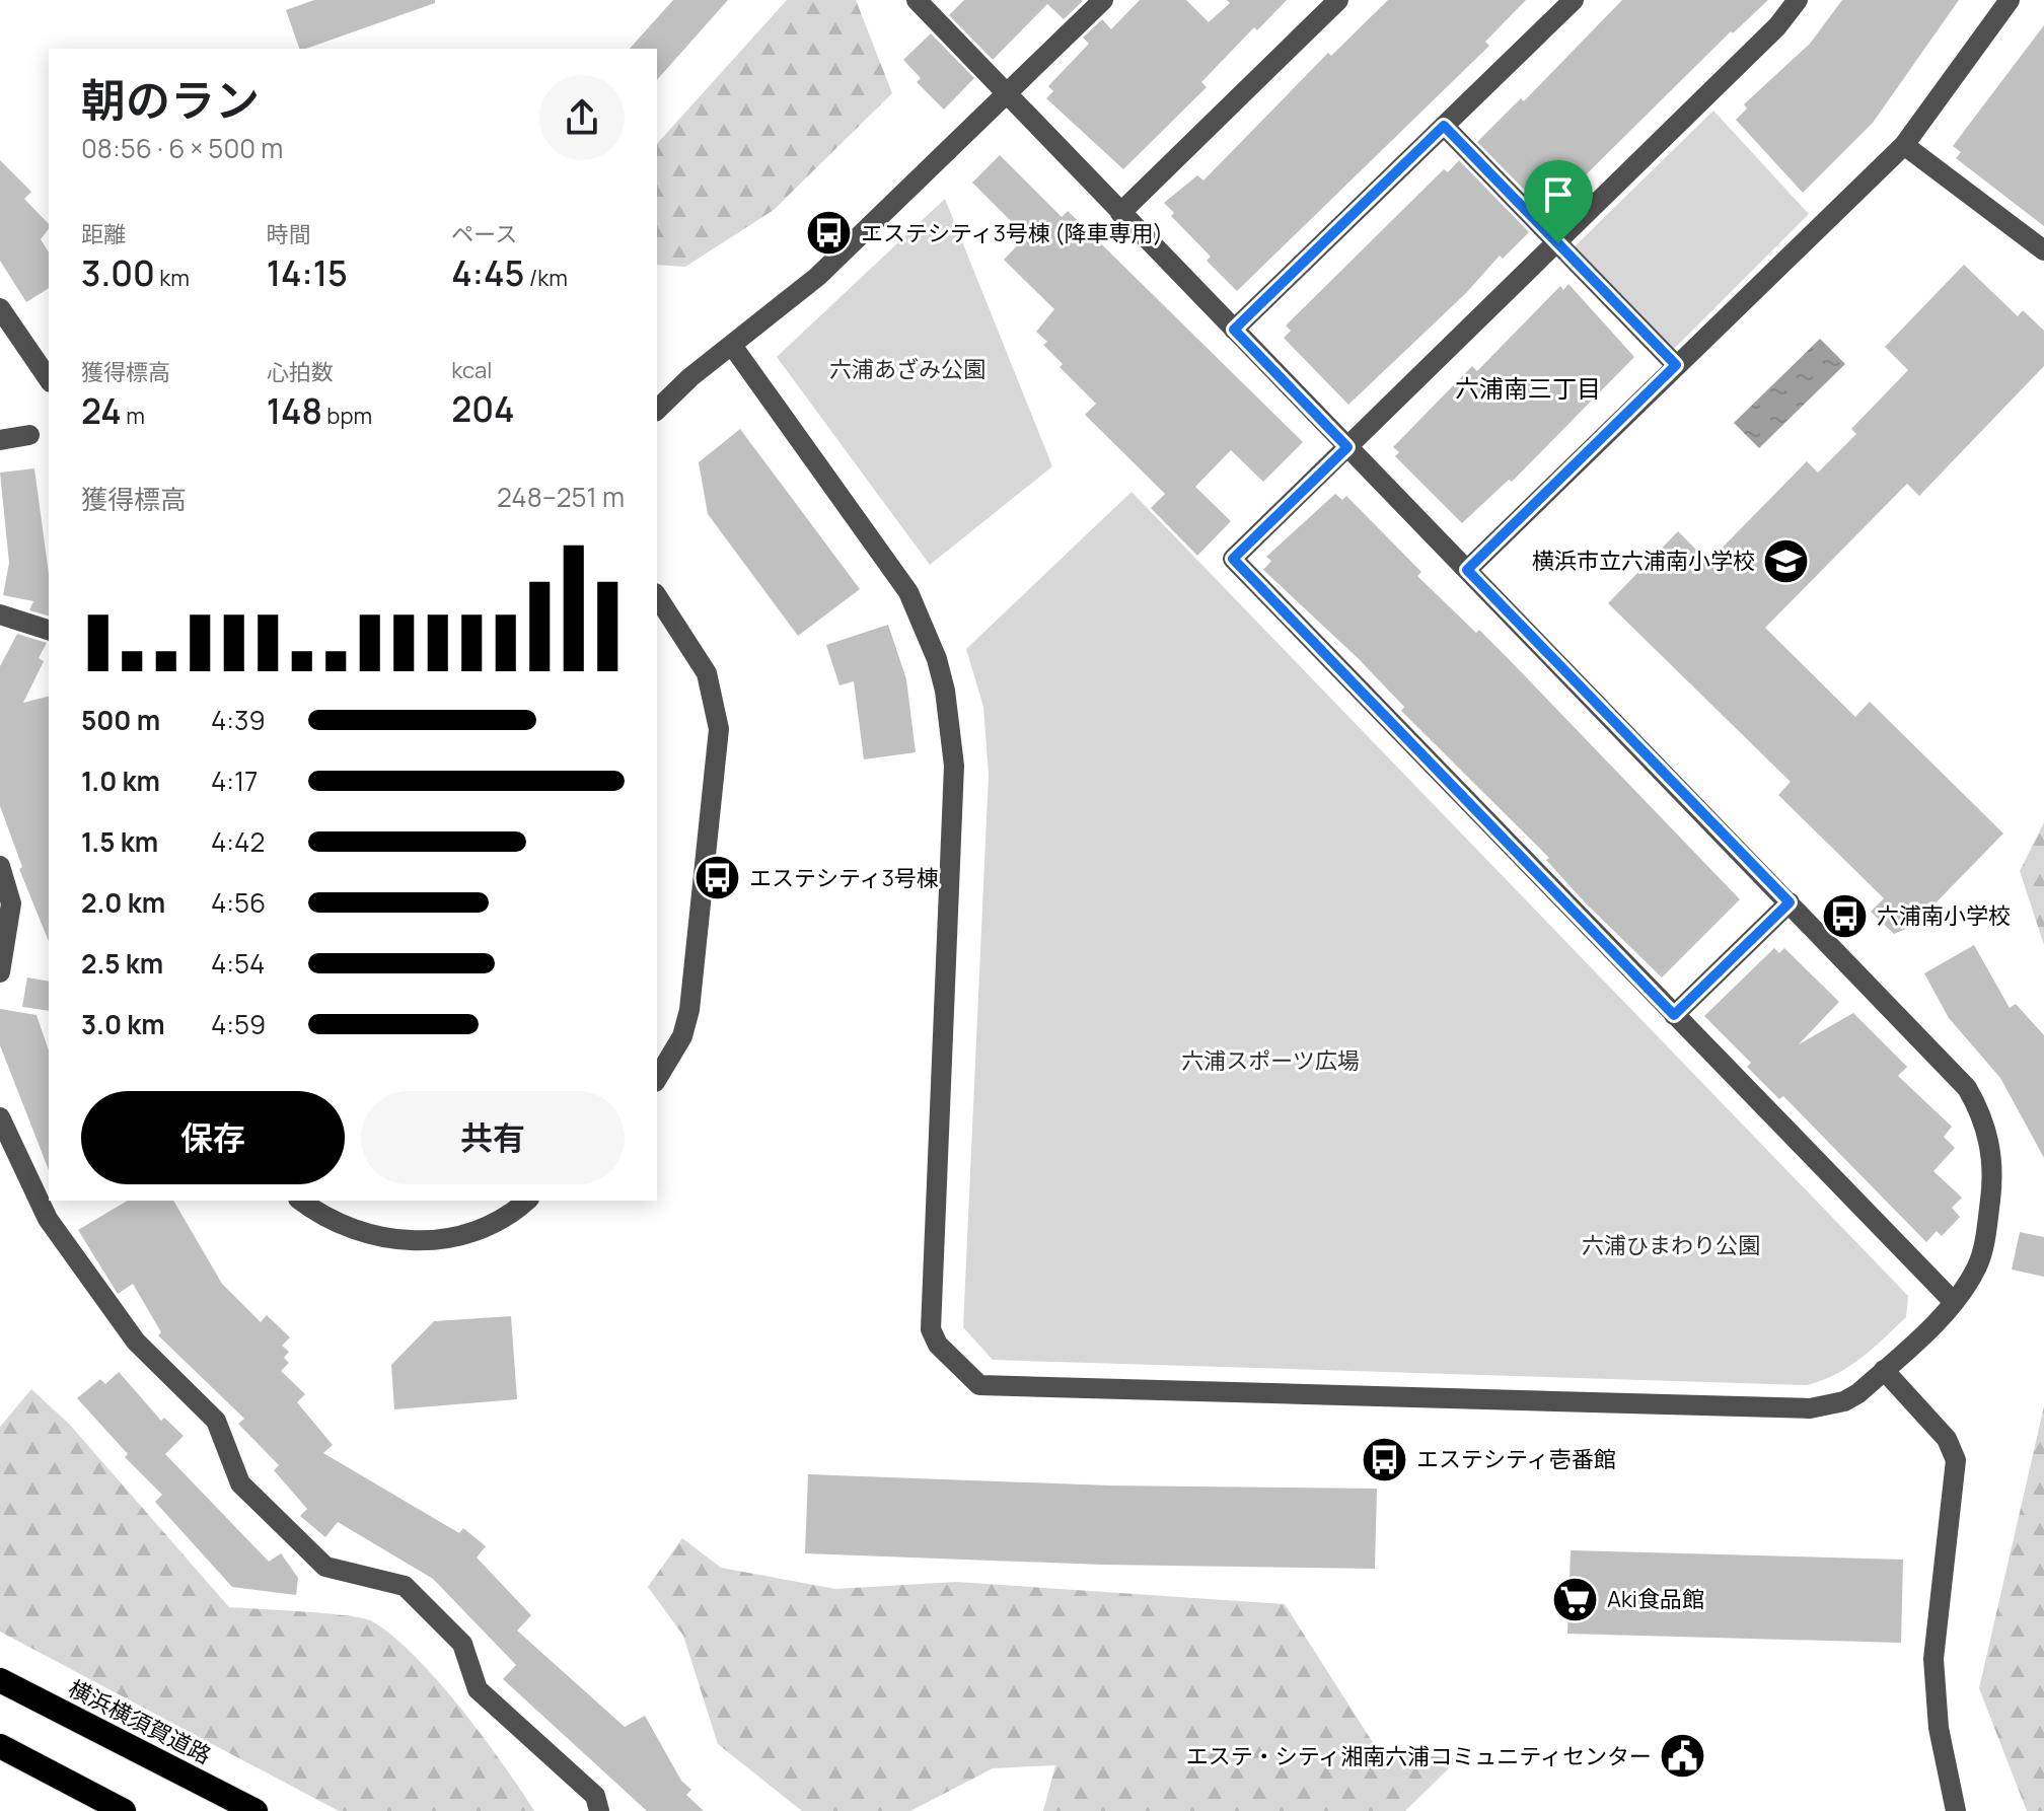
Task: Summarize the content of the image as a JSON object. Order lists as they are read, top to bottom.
{
  "streets": {
    "highway": ["横浜横須賀道路"]
  },
  "districts": ["六浦南三丁目"],
  "parks": ["六浦あざみ公園", "六浦スポーツ広場", "六浦ひまわり公園"],
  "places": {
    "bus stop": [
      "エステシティ3号棟 (降車専用)",
      "エステシティ3号棟",
      "六浦南小学校",
      "エステシティ壱番館"
    ],
    "school or university": ["横浜市立六浦南小学校"],
    "supermarket": ["Aki食品館"],
    "public building": ["エステ・シティ湘南六浦コミュニティセンター"]
  },
  "page": {
    "heading": ["朝のラン", "08:56 · 6 × 500 m"],
    "stats": [
      ["距離", "3.00 km"],
      ["時間", "14:15"],
      ["ペース", "4:45 /km"],
      ["獲得標高", "24 m"],
      ["心拍数", "148 bpm"],
      ["kcal", "204"]
    ],
    "chart": ["獲得標高", "248–251 m"],
    "list": [
      {
        "name": "500 m",
        "note": "4:39"
      },
      {
        "name": "1.0 km",
        "note": "4:17"
      },
      {
        "name": "1.5 km",
        "note": "4:42"
      },
      {
        "name": "2.0 km",
        "note": "4:56"
      },
      {
        "name": "2.5 km",
        "note": "4:54"
      },
      {
        "name": "3.0 km",
        "note": "4:59"
      }
    ],
    "buttons": ["保存", "共有"]
  }
}
